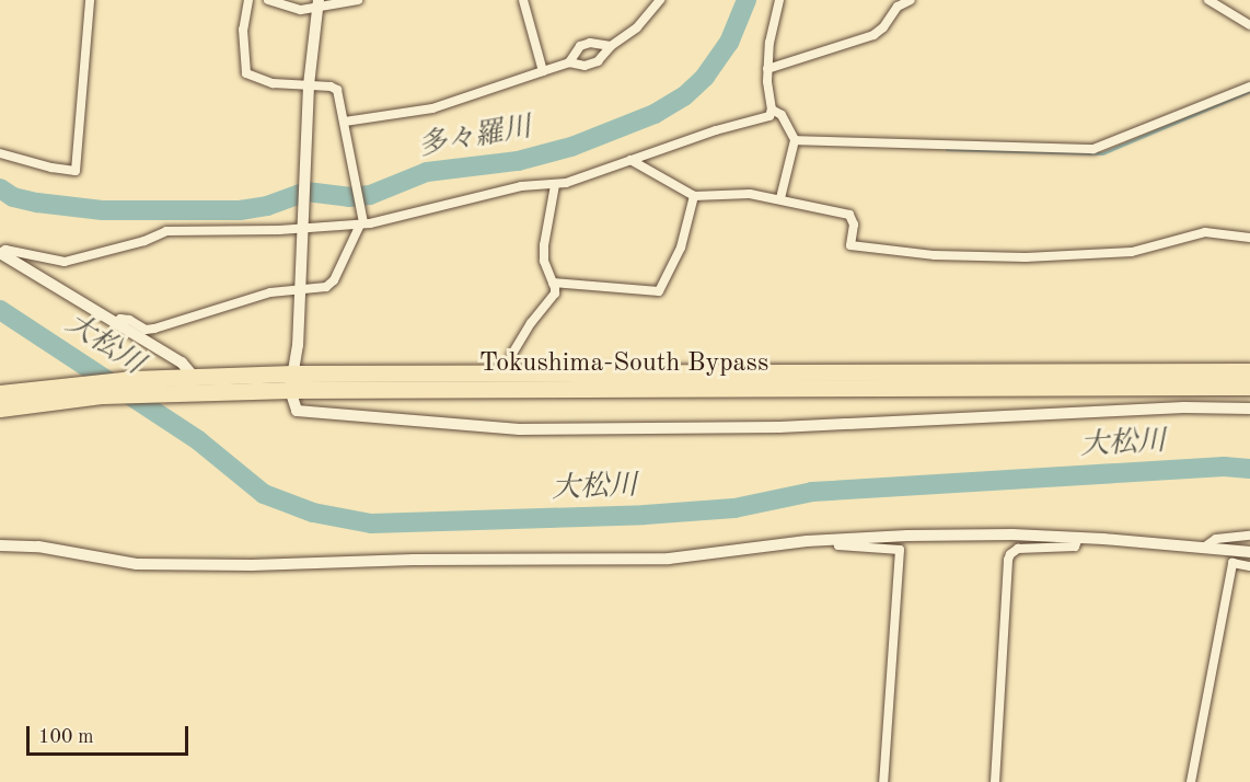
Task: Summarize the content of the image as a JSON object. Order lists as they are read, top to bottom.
{
  "streets": {
    "highway": ["Tokushima-South Bypass"]
  },
  "water": ["多々羅川", "大松川"],
  "scale_bar": "100 m"
}
